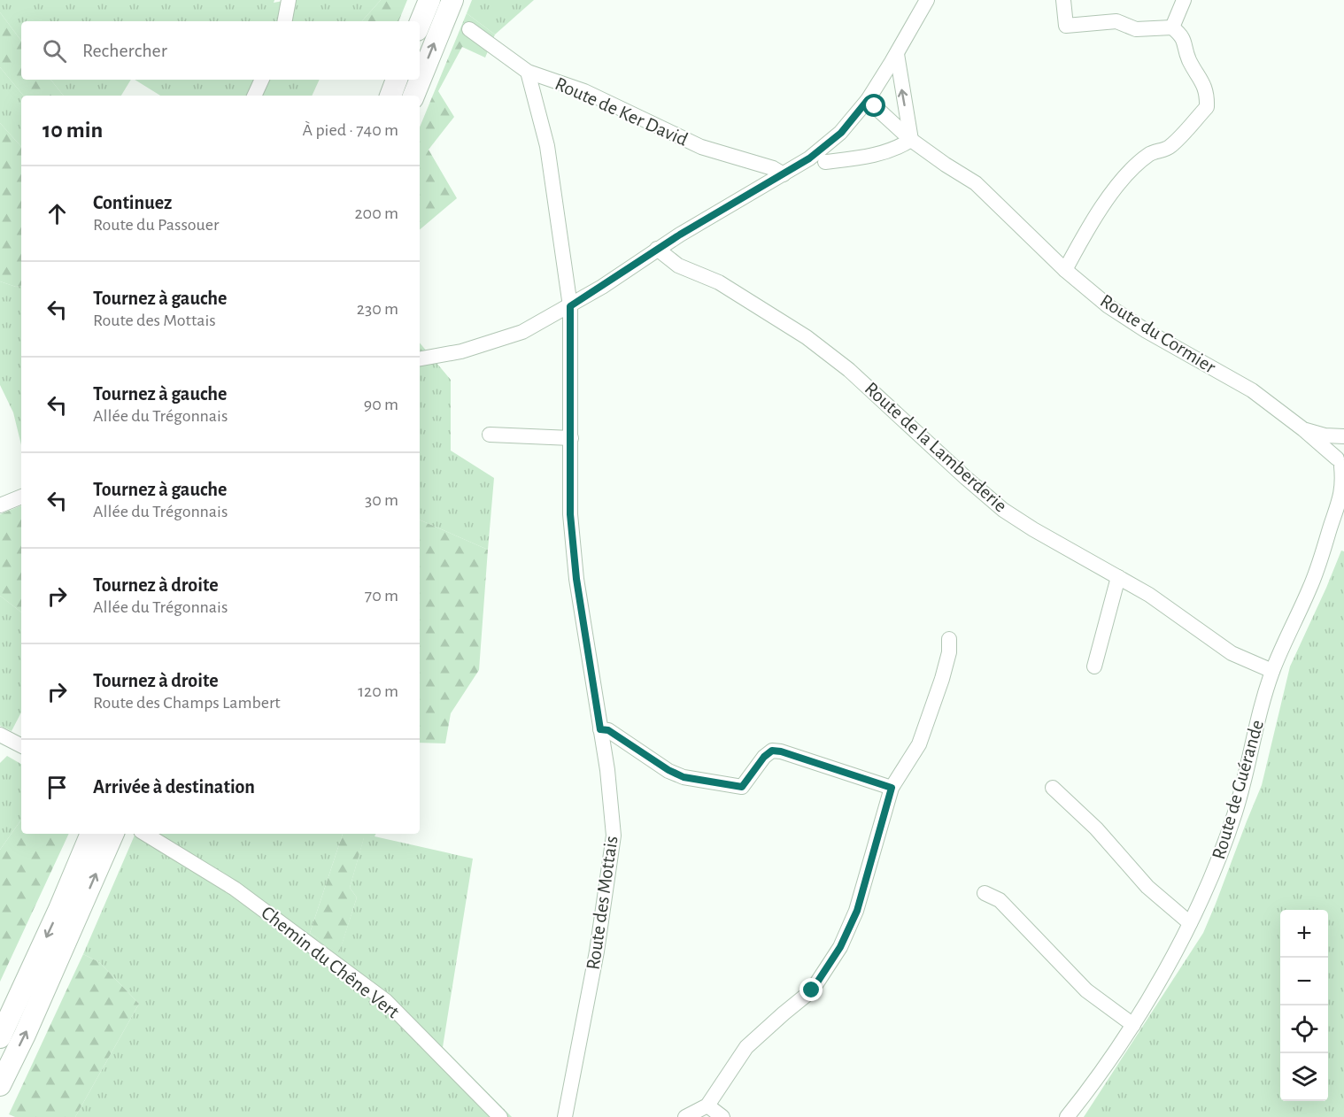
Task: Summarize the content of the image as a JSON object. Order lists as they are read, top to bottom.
{
  "streets": {
    "street": [
      "Route de Ker David",
      "Route du Cormier",
      "Route de la Lamberderie",
      "Route de Guérande",
      "Route des Mottais",
      "Chemin du Chêne Vert"
    ]
  },
  "crossings": [
    ["Route de Ker David", "Route des Mottais"],
    ["Route du Cormier", "Route de Guérande"],
    ["Route de la Lamberderie", "Route de Guérande"]
  ],
  "page": {
    "search": "Rechercher",
    "heading": ["10 min", "À pied · 740 m"],
    "list": [
      ["Continuez", "Route du Passouer", "200 m"],
      ["Tournez à gauche", "Route des Mottais", "230 m"],
      ["Tournez à gauche", "Allée du Trégonnais", "90 m"],
      ["Tournez à gauche", "Allée du Trégonnais", "30 m"],
      ["Tournez à droite", "Allée du Trégonnais", "70 m"],
      ["Tournez à droite", "Route des Champs Lambert", "120 m"],
      "Arrivée à destination"
    ],
    "map_buttons": ["+", "−"]
  }
}
